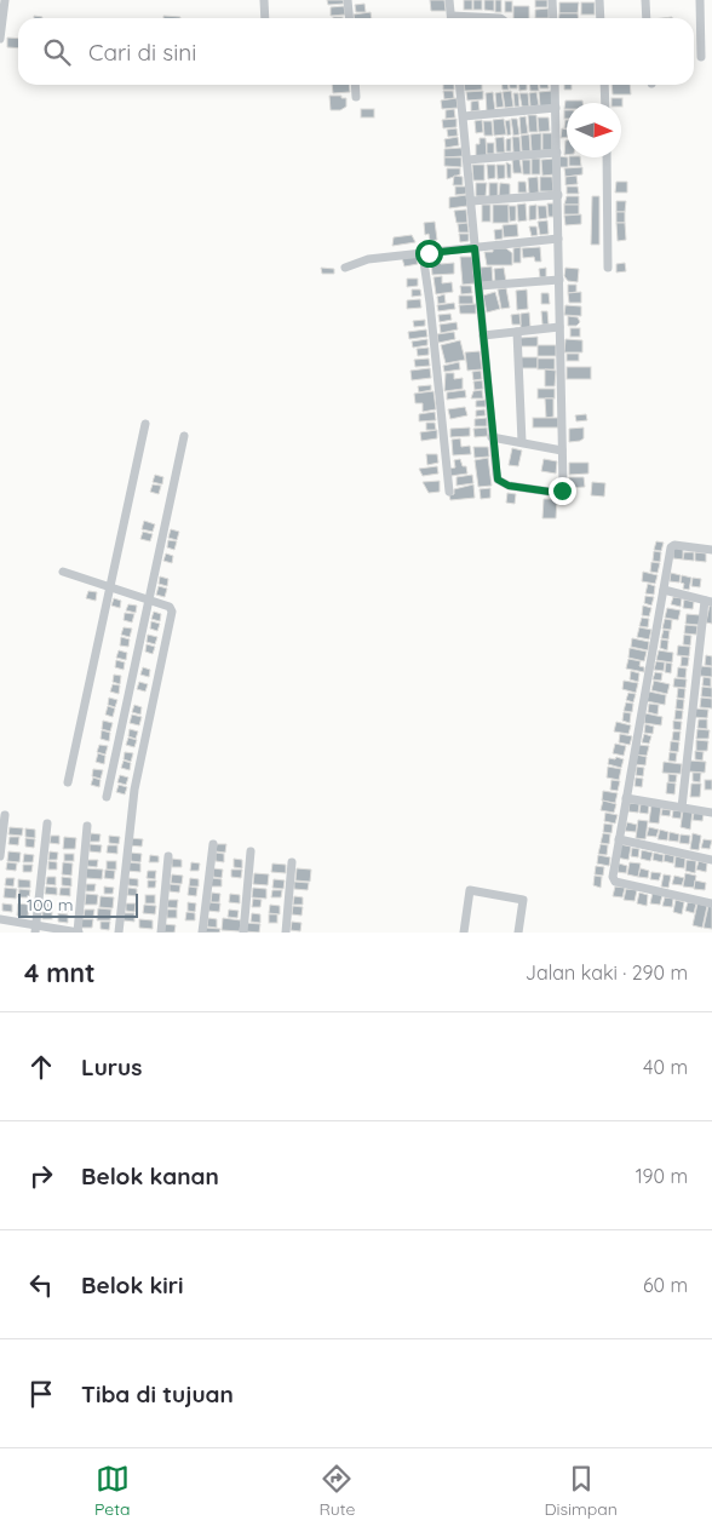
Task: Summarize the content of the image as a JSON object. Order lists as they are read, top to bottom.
{
  "scale_bar": "100 m",
  "north": "right",
  "page": {
    "search": "Cari di sini",
    "scale": "100 m",
    "heading": ["4 mnt", "Jalan kaki · 290 m"],
    "list": [
      ["Lurus", "40 m"],
      ["Belok kanan", "190 m"],
      ["Belok kiri", "60 m"],
      "Tiba di tujuan"
    ],
    "nav": ["Peta", "Rute", "Disimpan"]
  }
}
